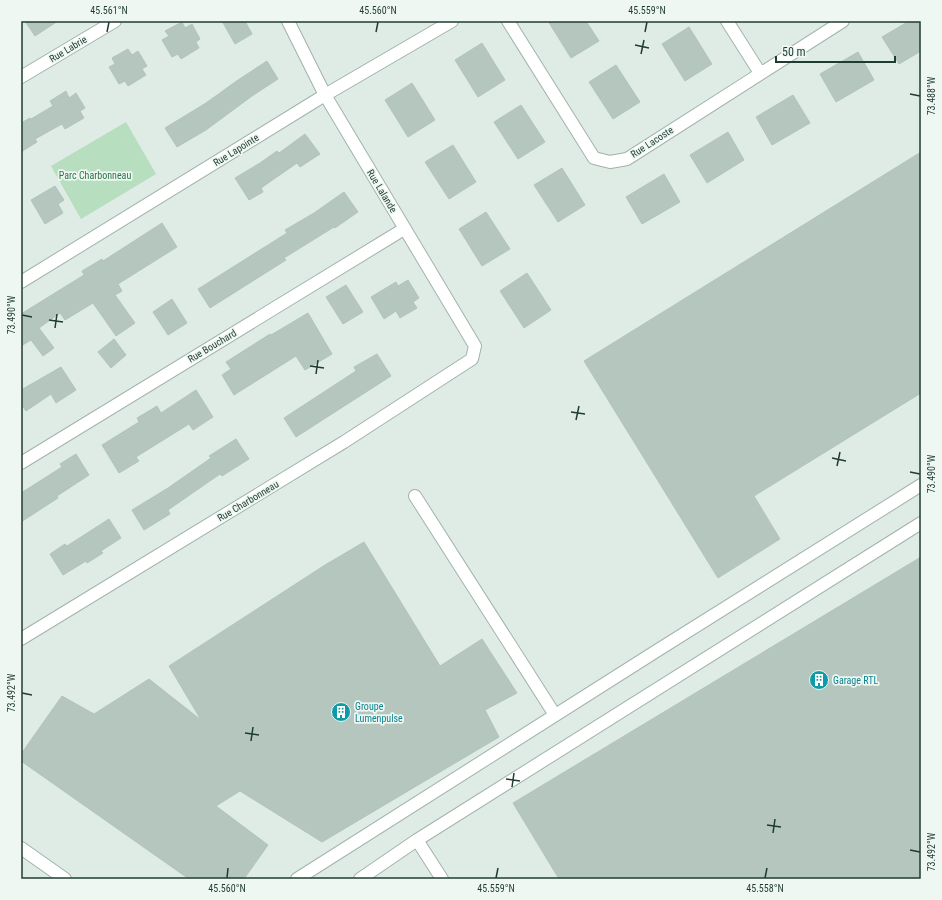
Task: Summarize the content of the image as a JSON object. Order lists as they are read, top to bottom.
{
  "streets": {
    "street": [
      "Rue Labrie",
      "Rue Lacoste",
      "Rue Lapointe",
      "Rue Lalande",
      "Rue Bouchard",
      "Rue Charbonneau"
    ]
  },
  "crossings": [
    ["Rue Lapointe", "Rue Lalande"],
    ["Rue Lalande", "Rue Bouchard"],
    ["Rue Lalande", "Rue Charbonneau"]
  ],
  "parks": ["Parc Charbonneau"],
  "places": {
    "building": ["Garage RTL", "Groupe Lumenpulse"]
  },
  "scale_bar": "50 m",
  "coordinates": [
    "45.561°N",
    "45.560°N",
    "45.559°N",
    "73.488°W",
    "73.490°W",
    "73.492°W",
    "45.558°N"
  ]
}
